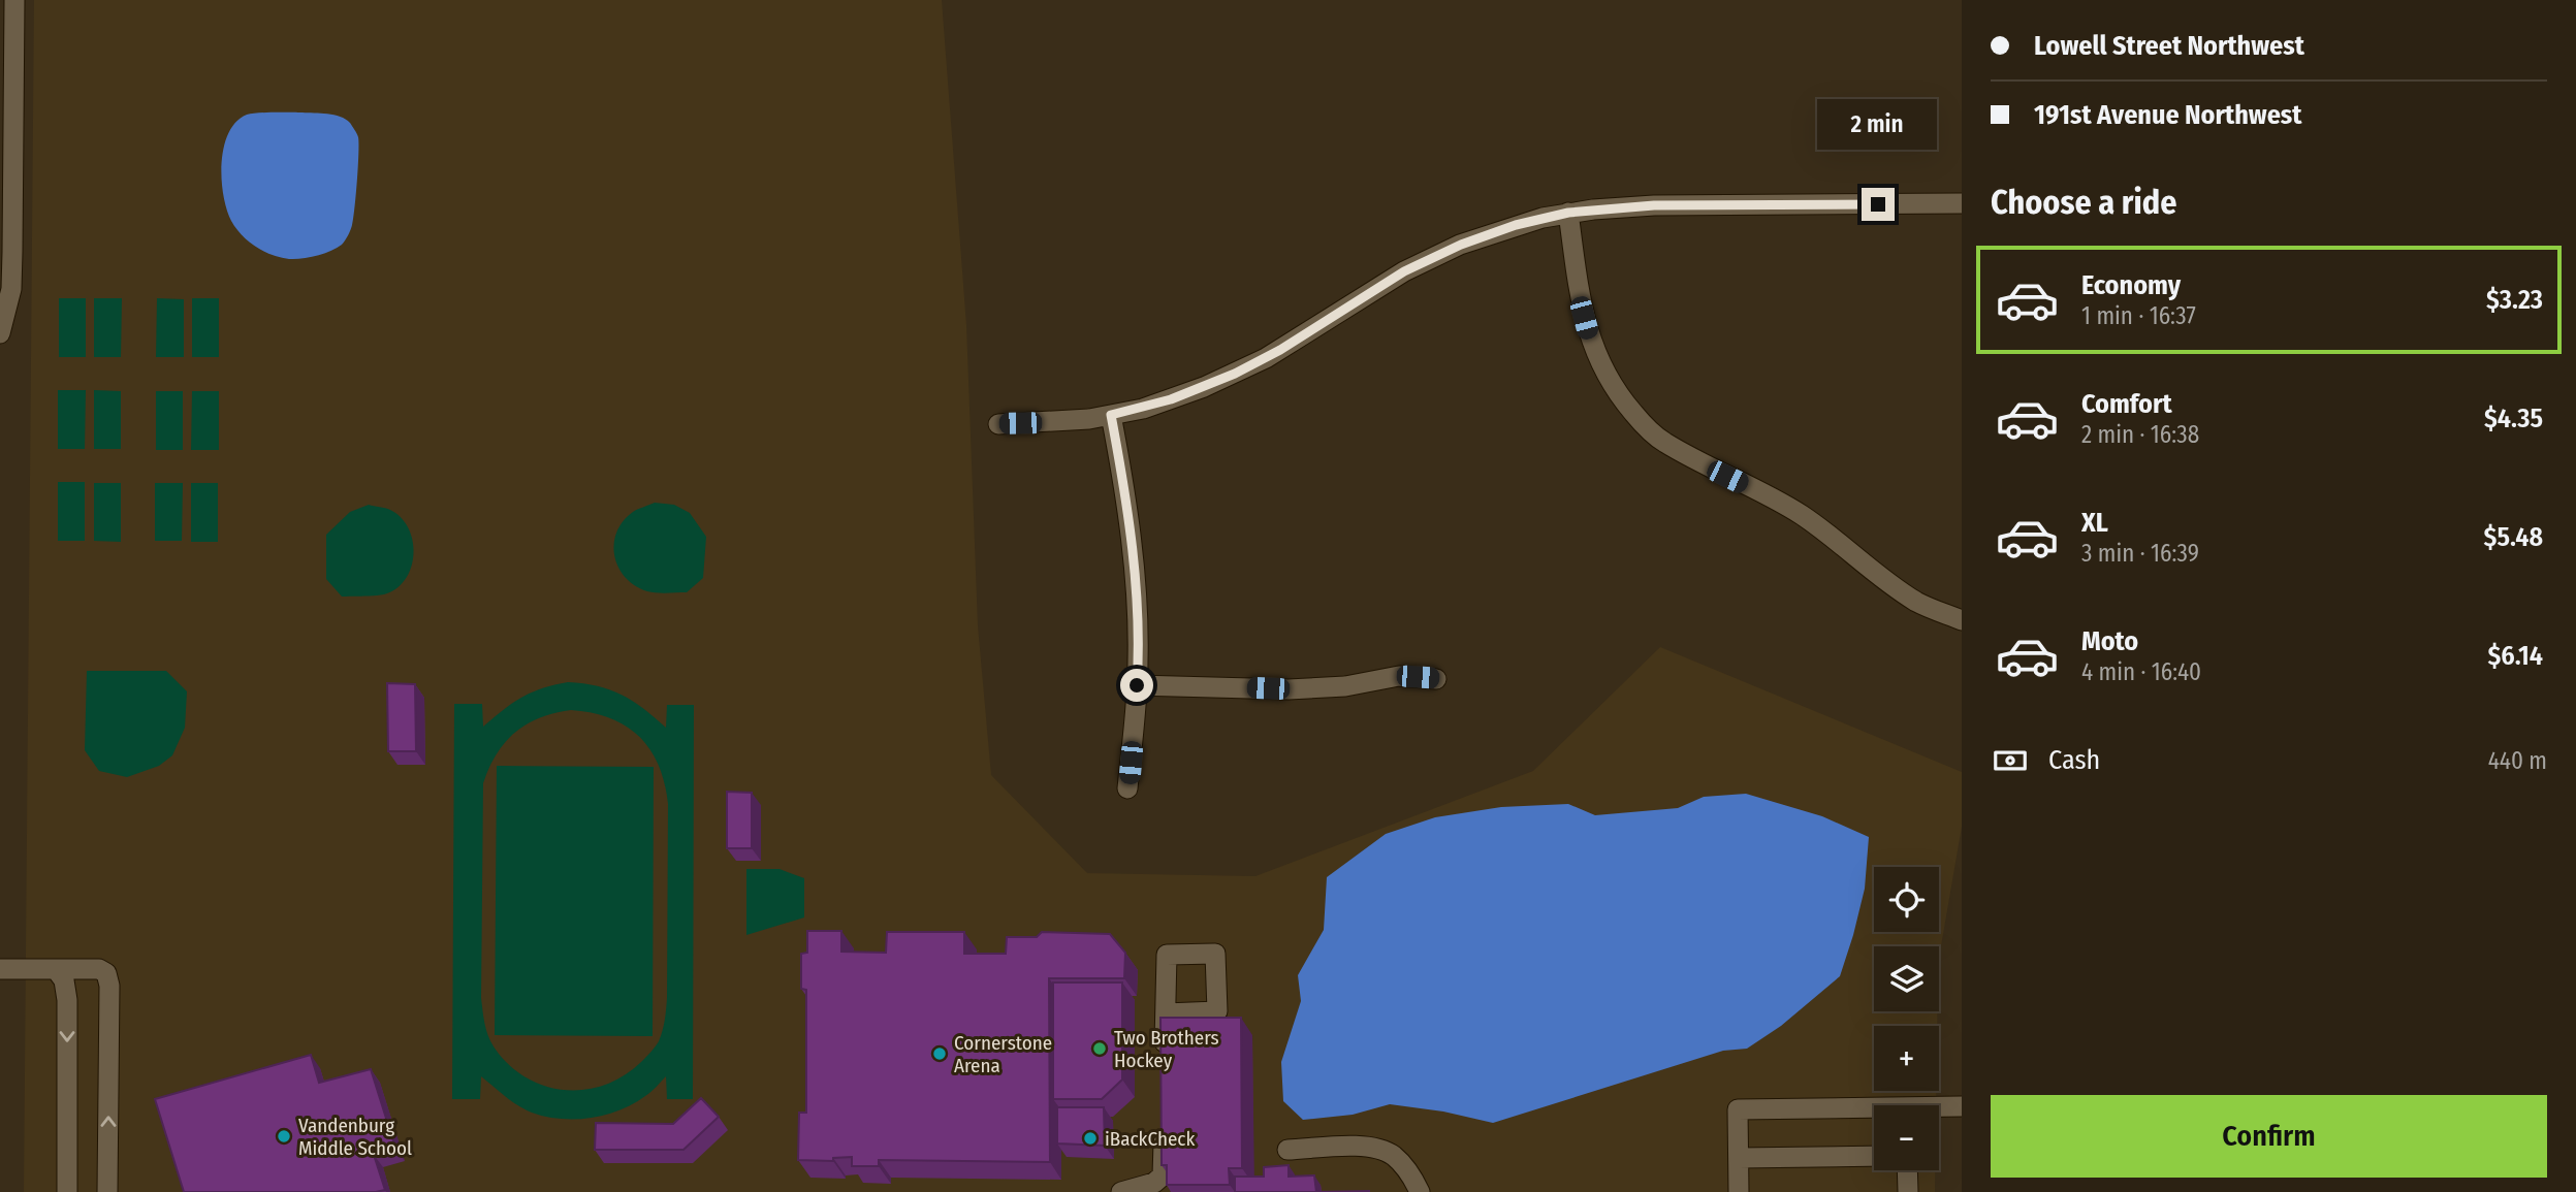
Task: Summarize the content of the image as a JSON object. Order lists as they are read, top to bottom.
{
  "places": [
    "Two Brothers Hockey",
    "Cornerstone Arena",
    "Vandenburg Middle School",
    "iBackCheck"
  ],
  "page": {
    "banner": ["Lowell Street Northwest", "191st Avenue Northwest"],
    "bubble": "2 min",
    "heading": "Choose a ride",
    "list": [
      {
        "name": "Economy",
        "note": "1 min · 16:37",
        "value": "$3.23"
      },
      {
        "name": "Comfort",
        "note": "2 min · 16:38",
        "value": "$4.35"
      },
      {
        "name": "XL",
        "note": "3 min · 16:39",
        "value": "$5.48"
      },
      {
        "name": "Moto",
        "note": "4 min · 16:40",
        "value": "$6.14"
      }
    ],
    "pay": ["Cash", "440 m"],
    "map_buttons": ["+", "−"],
    "buttons": "Confirm"
  }
}
